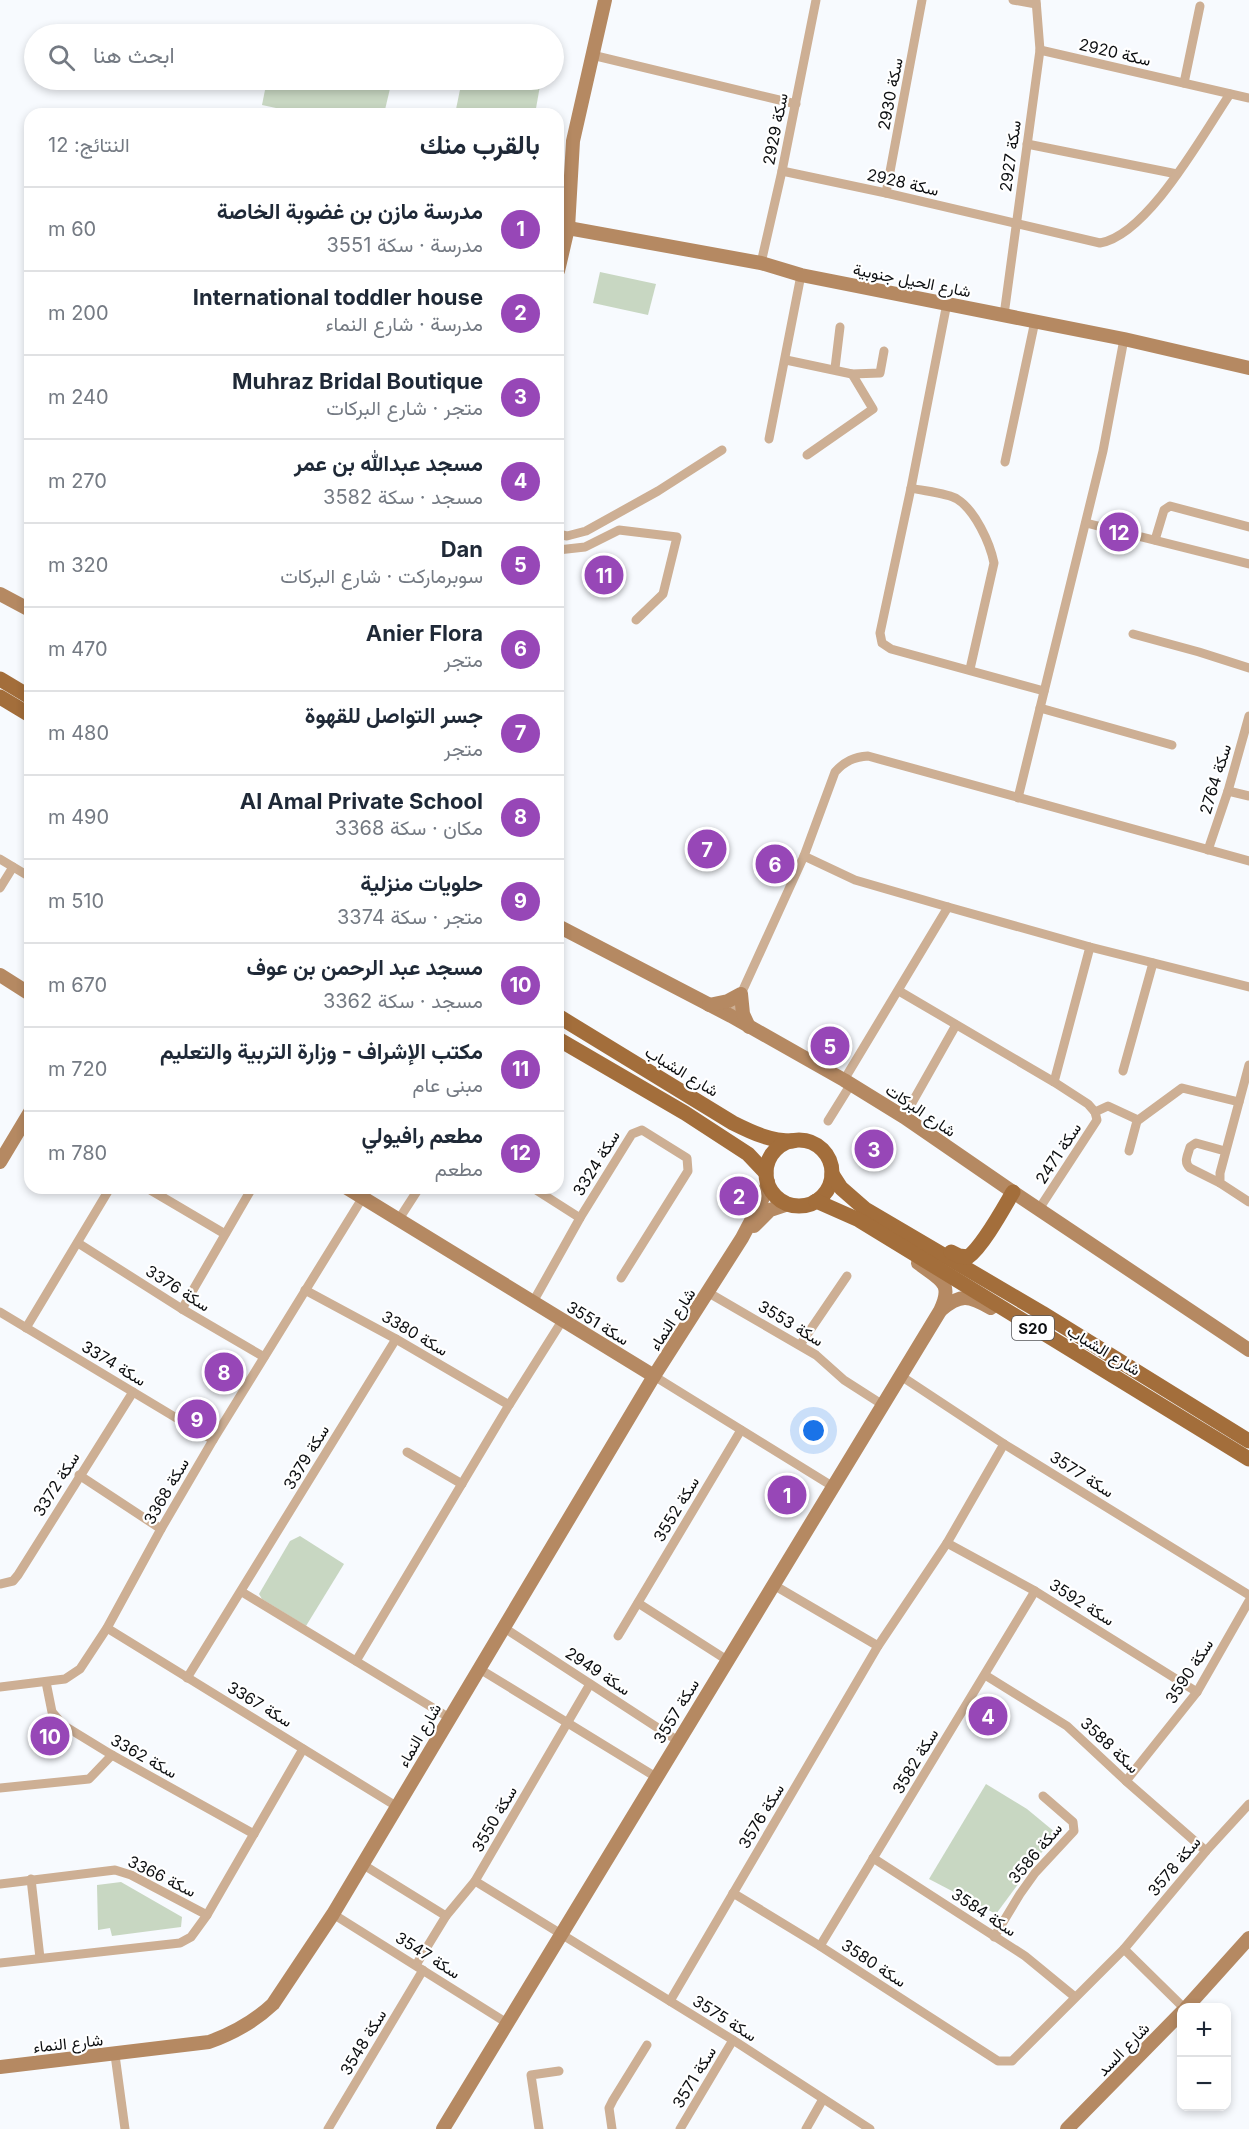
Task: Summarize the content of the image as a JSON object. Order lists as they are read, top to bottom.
{
  "streets": {
    "main road": ["شارع الشباب", "S20"],
    "street": [
      "سكة 2920",
      "سكة 2930",
      "سكة 2929",
      "سكة 2927",
      "سكة 2928",
      "شارع الحيل جنوبية",
      "سكة 2764",
      "شارع البركات",
      "سكة 2471",
      "سكة 3324",
      "سكة 3376",
      "شارع النماء",
      "سكة 3551",
      "سكة 3553",
      "سكة 3380",
      "سكة 3374",
      "سكة 3379",
      "سكة 3577",
      "سكة 3372",
      "سكة 3368",
      "سكة 3552",
      "سكة 3592",
      "سكة 2949",
      "سكة 3590",
      "سكة 3367",
      "سكة 3557",
      "سكة 3588",
      "سكة 3362",
      "سكة 3582",
      "سكة 3576",
      "سكة 3550",
      "سكة 3586",
      "سكة 3578",
      "سكة 3366",
      "سكة 3584",
      "سكة 3547",
      "سكة 3580",
      "سكة 3575",
      "سكة 3548",
      "شارع السد",
      "سكة 3571"
    ]
  },
  "crossings": [
    ["سكة 2920", "سكة 2927"],
    ["سكة 2920", "سكة 2928"],
    ["سكة 2930", "سكة 2928"],
    ["سكة 2929", "سكة 2928"],
    ["سكة 2929", "شارع الحيل جنوبية"],
    ["سكة 2927", "سكة 2928"],
    ["سكة 2927", "شارع الحيل جنوبية"],
    ["شارع الشباب", "شارع النماء"],
    ["شارع الشباب", "S20"],
    ["شارع البركات", "سكة 2471"],
    ["سكة 3324", "سكة 3551"],
    ["سكة 3376", "سكة 3368"],
    ["شارع النماء", "سكة 3551"],
    ["شارع النماء", "سكة 3553"],
    ["شارع النماء", "S20"],
    ["شارع النماء", "سكة 2949"],
    ["شارع النماء", "سكة 3367"],
    ["شارع النماء", "سكة 3547"],
    ["سكة 3551", "سكة 3368"],
    ["سكة 3551", "سكة 3552"],
    ["سكة 3551", "سكة 3557"],
    ["سكة 3553", "سكة 3557"],
    ["سكة 3380", "سكة 3379"],
    ["سكة 3380", "سكة 3368"],
    ["سكة 3374", "سكة 3372"],
    ["سكة 3374", "سكة 3368"],
    ["سكة 3379", "سكة 3367"],
    ["سكة 3577", "سكة 3557"],
    ["سكة 3577", "سكة 3576"],
    ["سكة 3368", "سكة 3367"],
    ["سكة 3368", "سكة 3362"],
    ["سكة 3592", "سكة 3590"],
    ["سكة 3592", "سكة 3582"],
    ["سكة 3592", "سكة 3576"],
    ["سكة 2949", "سكة 3557"],
    ["سكة 2949", "سكة 3550"],
    ["سكة 3590", "سكة 3588"],
    ["سكة 3557", "سكة 3547"],
    ["سكة 3557", "سكة 3575"],
    ["سكة 3588", "سكة 3582"],
    ["سكة 3588", "سكة 3578"],
    ["سكة 3582", "سكة 3584"],
    ["سكة 3582", "سكة 3580"],
    ["سكة 3576", "سكة 3580"],
    ["سكة 3576", "سكة 3575"],
    ["سكة 3550", "سكة 3548"],
    ["سكة 3586", "سكة 3584"],
    ["سكة 3578", "سكة 3584"],
    ["سكة 3578", "سكة 3580"],
    ["سكة 3547", "سكة 3548"],
    ["سكة 3575", "سكة 3571"]
  ],
  "page": {
    "search": "ابحث هنا",
    "heading": ["بالقرب منك", "النتائج: 12"],
    "list": [
      {
        "mark": "1",
        "name": "مدرسة مازن بن غضوبة الخاصة",
        "note": "مدرسة · سكة 3551",
        "value": "60 m"
      },
      {
        "mark": "2",
        "name": "International toddler house",
        "note": "مدرسة · شارع النماء",
        "value": "200 m"
      },
      {
        "mark": "3",
        "name": "Muhraz Bridal Boutique",
        "note": "متجر · شارع البركات",
        "value": "240 m"
      },
      {
        "mark": "4",
        "name": "مسجد عبدالله بن عمر",
        "note": "مسجد · سكة 3582",
        "value": "270 m"
      },
      {
        "mark": "5",
        "name": "Dan",
        "note": "سوبرماركت · شارع البركات",
        "value": "320 m"
      },
      {
        "mark": "6",
        "name": "Anier Flora",
        "note": "متجر",
        "value": "470 m"
      },
      {
        "mark": "7",
        "name": "جسر التواصل للقهوة",
        "note": "متجر",
        "value": "480 m"
      },
      {
        "mark": "8",
        "name": "Al Amal Private School",
        "note": "مكان · سكة 3368",
        "value": "490 m"
      },
      {
        "mark": "9",
        "name": "حلويات منزلية",
        "note": "متجر · سكة 3374",
        "value": "510 m"
      },
      {
        "mark": "10",
        "name": "مسجد عبد الرحمن بن عوف",
        "note": "مسجد · سكة 3362",
        "value": "670 m"
      },
      {
        "mark": "11",
        "name": "مكتب الإشراف - وزارة التربية والتعليم",
        "note": "مبنى عام",
        "value": "720 m"
      },
      {
        "mark": "12",
        "name": "مطعم رافيولي",
        "note": "مطعم",
        "value": "780 m"
      }
    ],
    "pins": [
      "12",
      "11",
      "7",
      "6",
      "5",
      "3",
      "2",
      "8",
      "9",
      "1",
      "4",
      "10"
    ],
    "map_buttons": ["+", "−"]
  }
}
